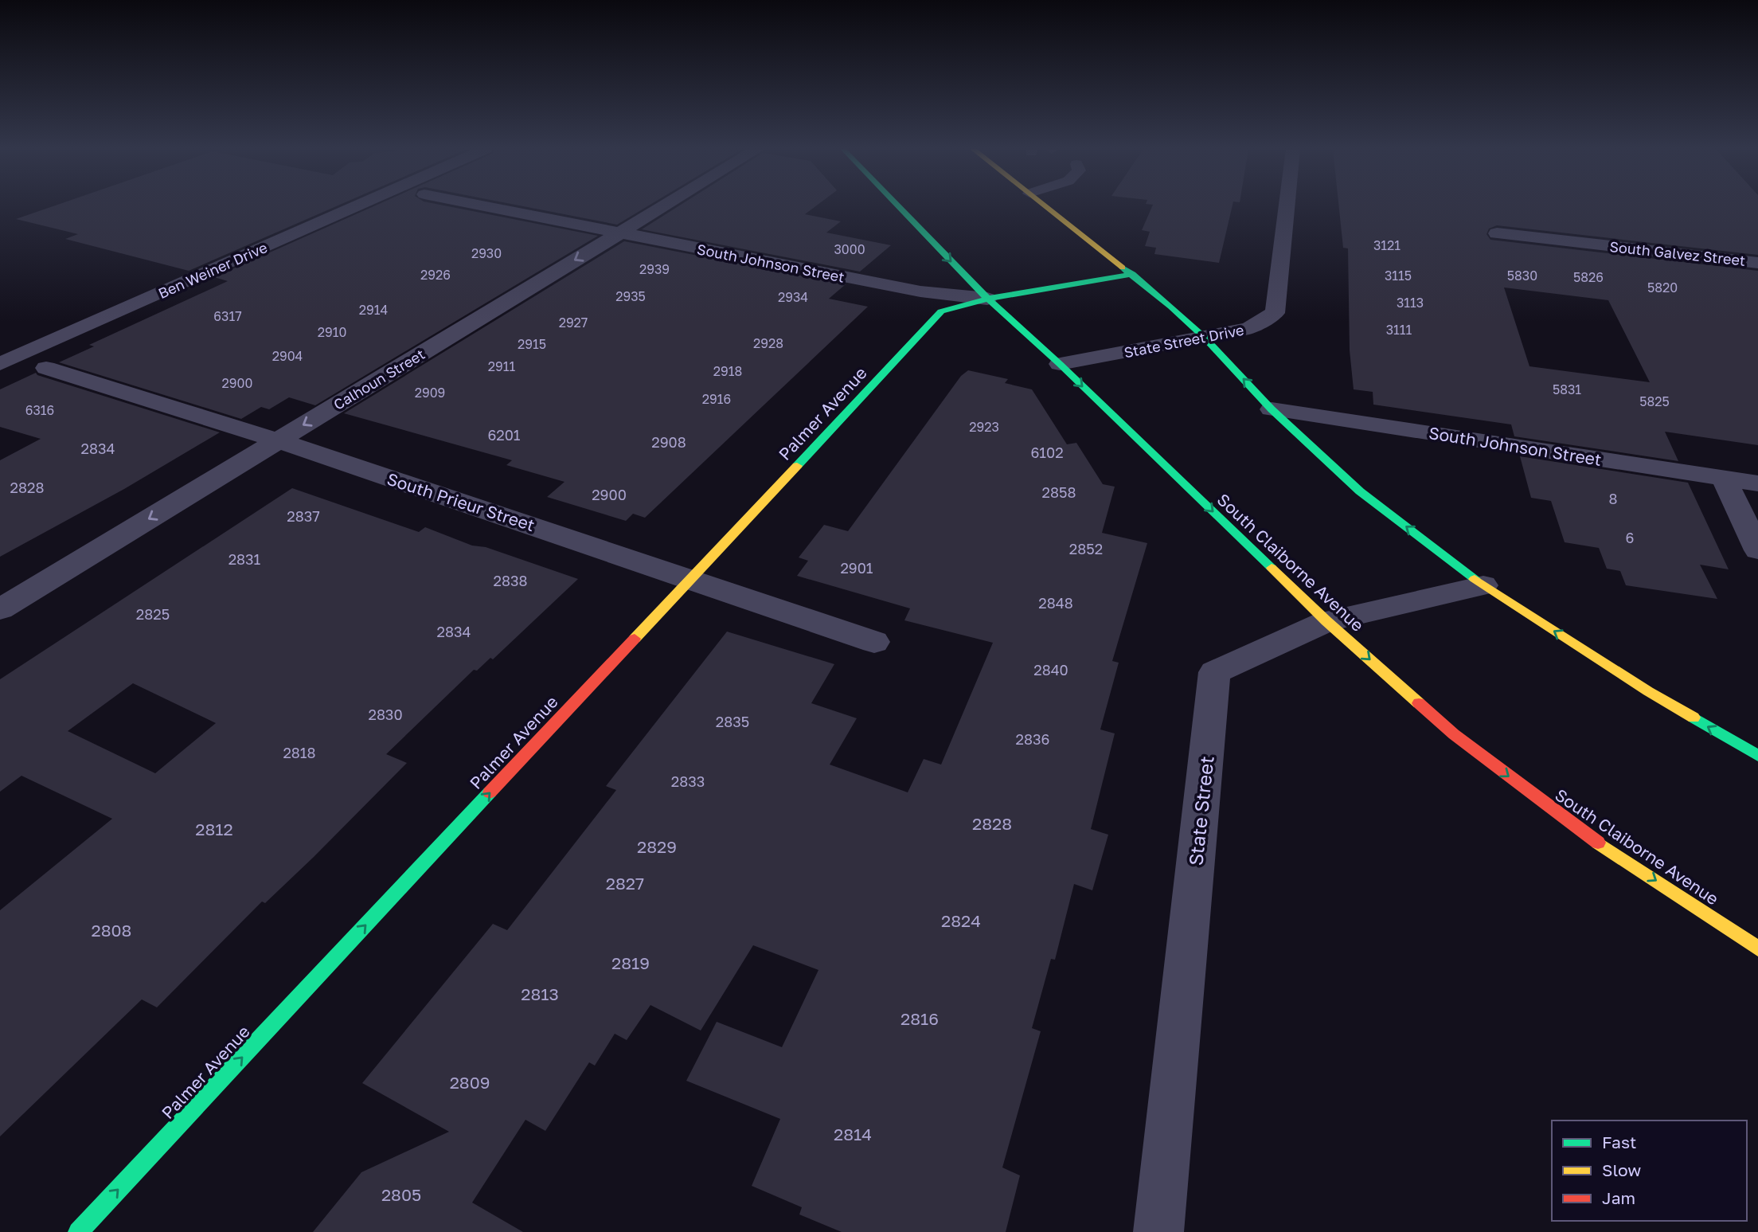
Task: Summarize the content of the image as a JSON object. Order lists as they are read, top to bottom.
{
  "streets": {
    "main road": ["Palmer Avenue", "South Claiborne Avenue"],
    "street": [
      "South Galvez Street",
      "South Johnson Street",
      "Ben Weiner Drive",
      "State Street Drive",
      "Calhoun Street",
      "South Prieur Street",
      "State Street"
    ]
  },
  "crossings": [
    ["South Johnson Street", "Calhoun Street"],
    ["South Johnson Street", "Palmer Avenue"],
    ["South Johnson Street", "South Claiborne Avenue"],
    ["State Street Drive", "South Claiborne Avenue"],
    ["Calhoun Street", "South Prieur Street"],
    ["Palmer Avenue", "South Prieur Street"],
    ["Palmer Avenue", "South Claiborne Avenue"],
    ["South Claiborne Avenue", "State Street"]
  ],
  "one_way": ["Calhoun Street", "Palmer Avenue", "South Claiborne Avenue"],
  "house_numbers": [
    "3121",
    "3000",
    "2930",
    "2939",
    "2926",
    "3115",
    "5830",
    "5826",
    "5820",
    "2935",
    "2934",
    "3113",
    "2914",
    "6317",
    "2927",
    "3111",
    "2910",
    "2928",
    "2915",
    "2904",
    "2911",
    "2918",
    "2900",
    "5831",
    "2909",
    "2916",
    "5825",
    "6316",
    "2923",
    "6201",
    "2908",
    "2834",
    "6102",
    "2828",
    "2858",
    "2900",
    "8",
    "2837",
    "6",
    "2852",
    "2831",
    "2901",
    "2838",
    "2848",
    "2825",
    "2834",
    "2840",
    "2830",
    "2835",
    "2836",
    "2818",
    "2833",
    "2828",
    "2812",
    "2829",
    "2827",
    "2824",
    "2808",
    "2819",
    "2813",
    "2816",
    "2809",
    "2814",
    "2805"
  ],
  "legend": ["Fast", "Slow", "Jam"]
}
